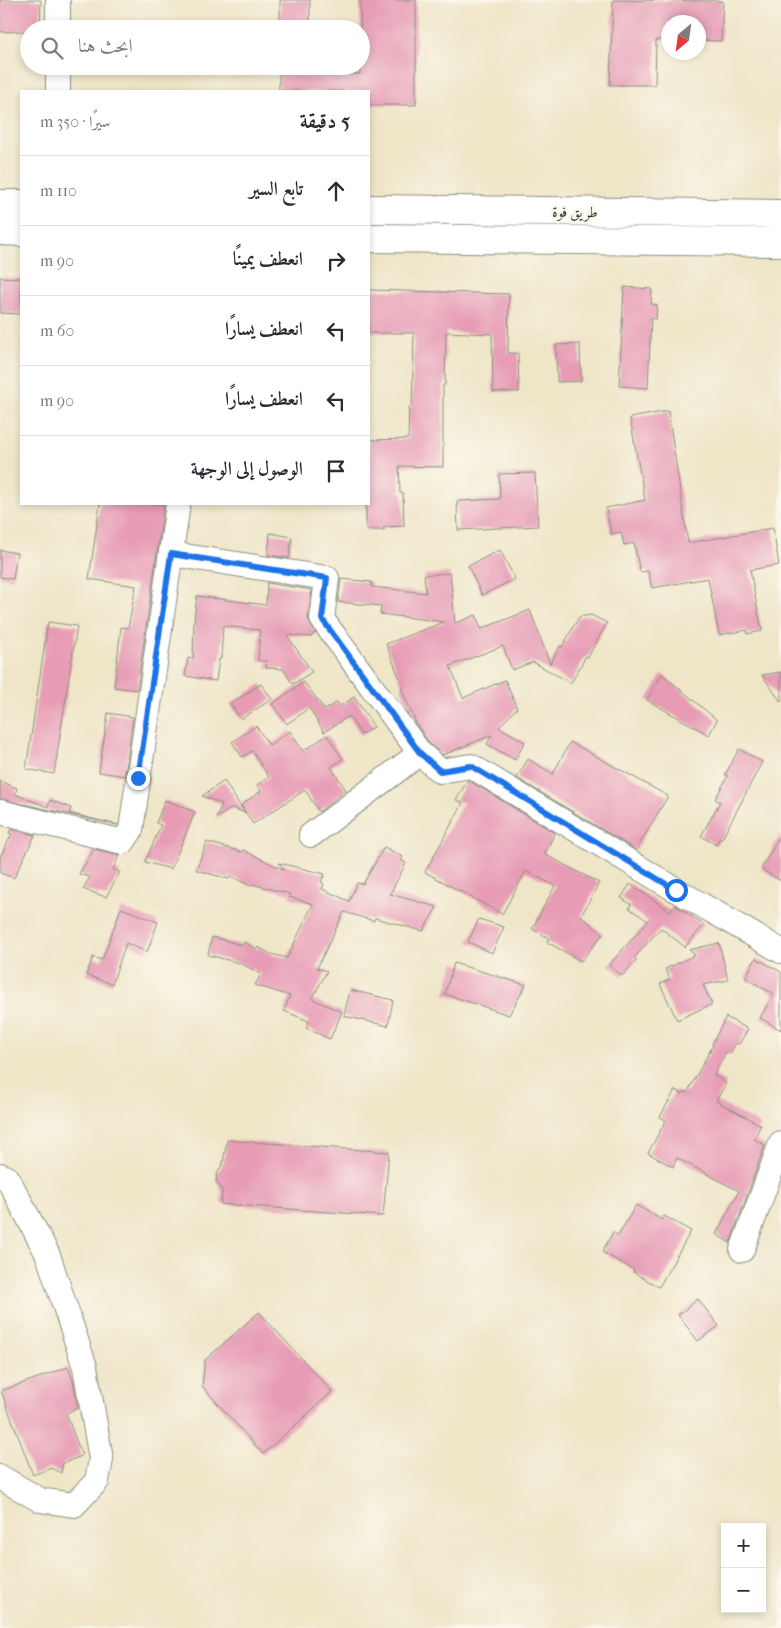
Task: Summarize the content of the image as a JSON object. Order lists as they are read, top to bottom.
{
  "streets": {
    "highway": ["طريق فوة"]
  },
  "north": "bottom left",
  "page": {
    "search": "ابحث هنا",
    "heading": ["5 دقيقة", "سيرًا · 350 m"],
    "list": [
      ["تابع السير", "110 m"],
      ["انعطف يمينًا", "90 m"],
      ["انعطف يسارًا", "60 m"],
      ["انعطف يسارًا", "90 m"],
      "الوصول إلى الوجهة"
    ],
    "map_buttons": ["+", "−"]
  }
}
